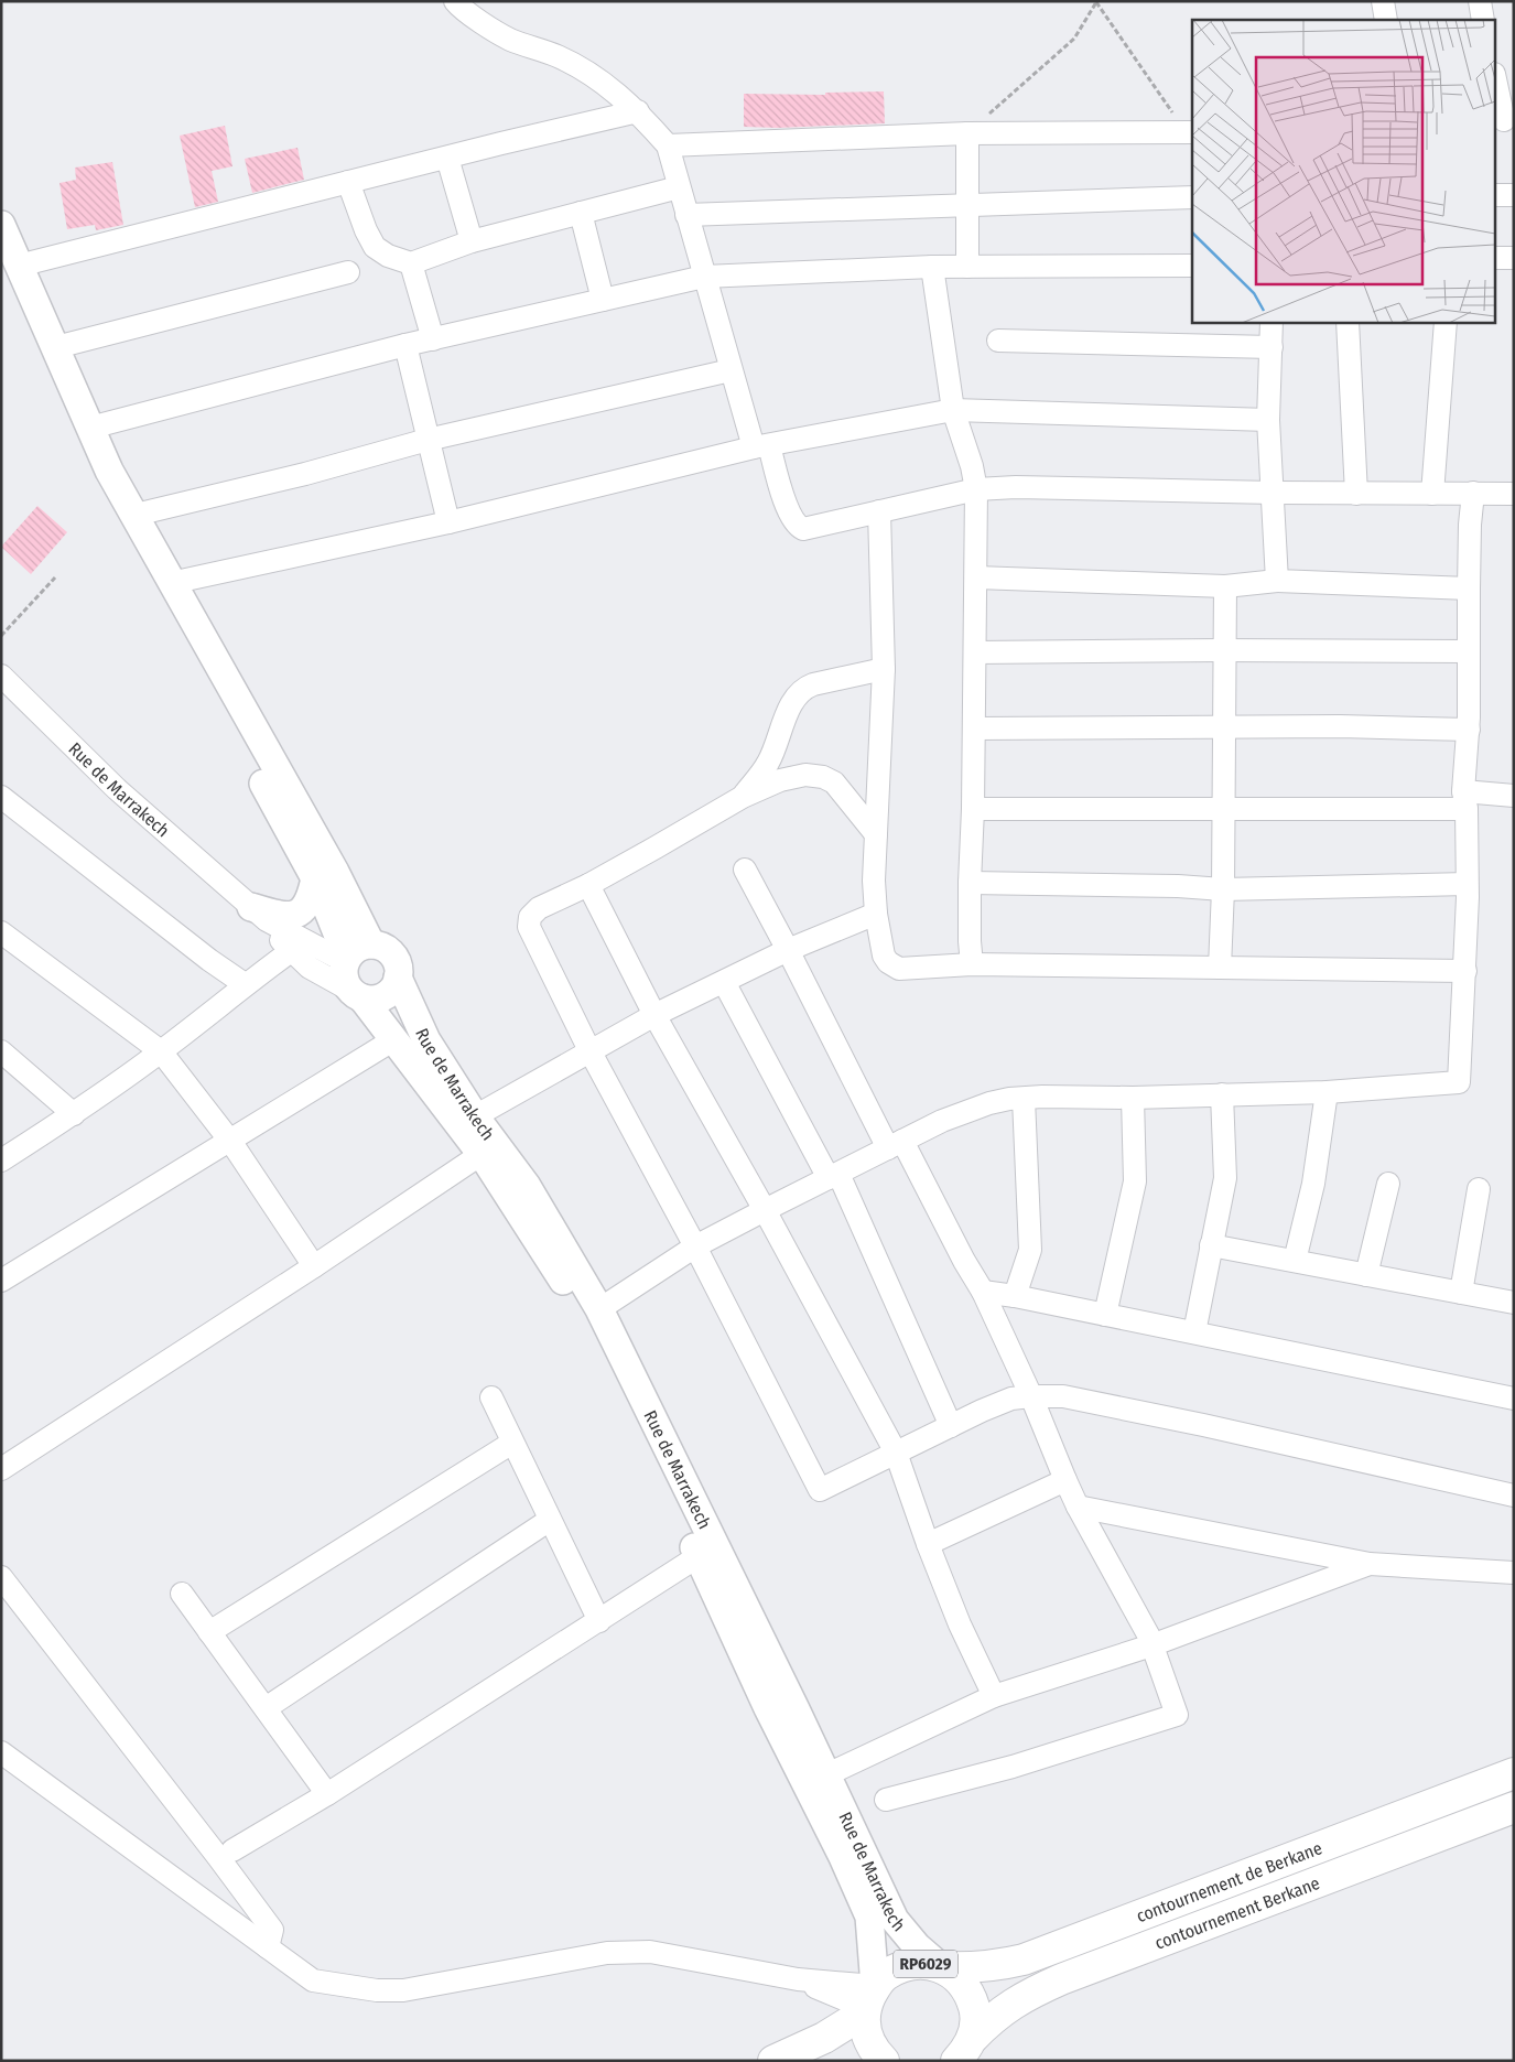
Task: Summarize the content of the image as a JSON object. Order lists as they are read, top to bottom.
{
  "streets": {
    "highway": ["contournement de Berkane", "contournement Berkane", "RP6029"],
    "main road": ["Rue de Marrakech"]
  },
  "crossings": [
    ["Rue de Marrakech", "contournement de Berkane"],
    ["Rue de Marrakech", "RP6029"],
    ["contournement de Berkane", "RP6029"],
    ["contournement Berkane", "RP6029"]
  ]
}
